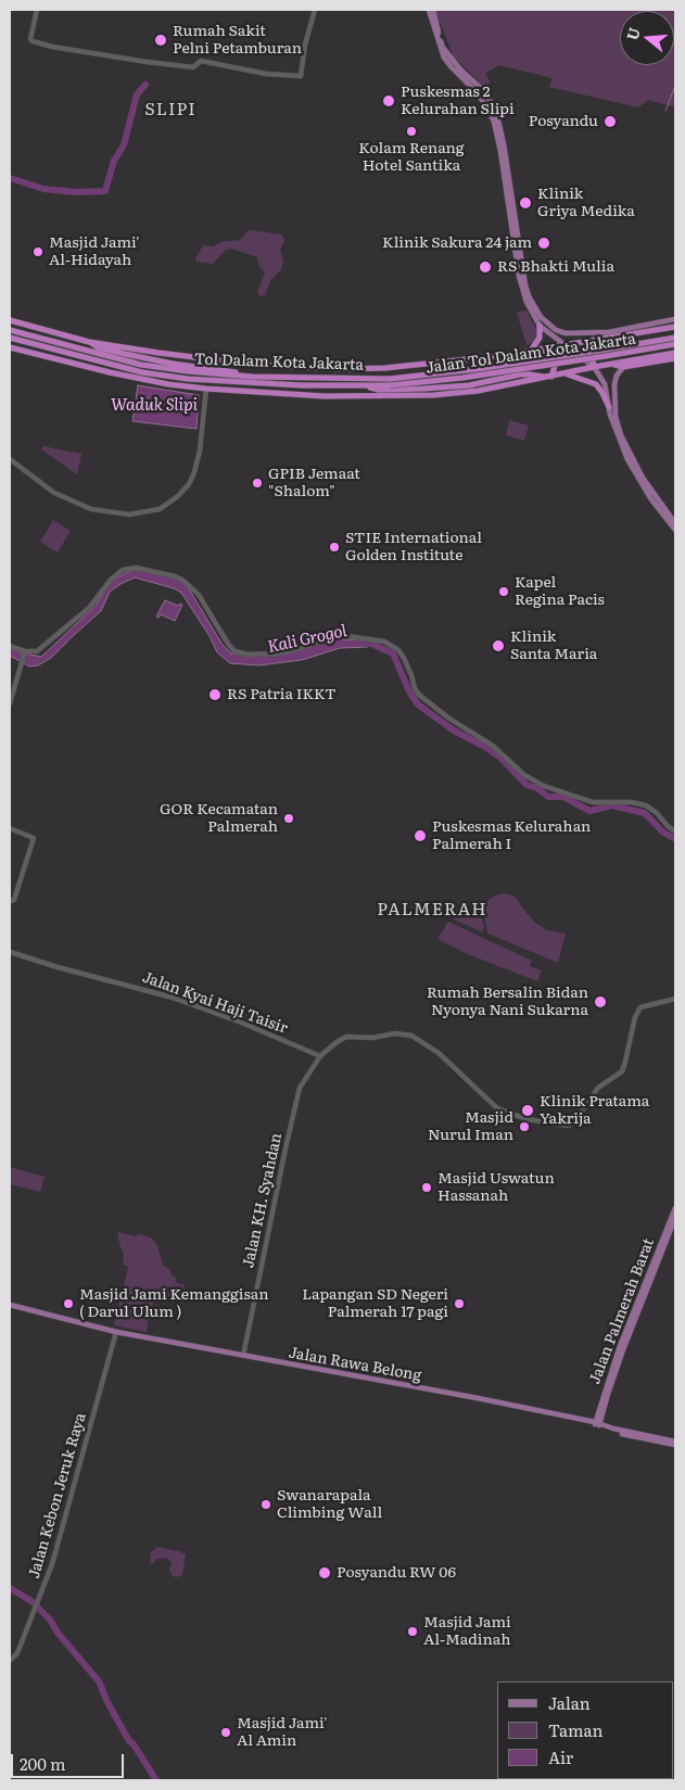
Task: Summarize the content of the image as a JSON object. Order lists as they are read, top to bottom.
{
  "streets": {
    "highway": ["Jalan Tol Dalam Kota Jakarta", "Tol Dalam Kota Jakarta"],
    "main road": ["Jalan Palmerah Barat", "Jalan Rawa Belong"],
    "street": ["Jalan Kyai Haji Taisir", "Jalan KH. Syahdan", "Jalan Kebon Jeruk Raya"]
  },
  "crossings": [
    ["Jalan Tol Dalam Kota Jakarta", "Tol Dalam Kota Jakarta"],
    ["Jalan Kyai Haji Taisir", "Jalan KH. Syahdan"],
    ["Jalan KH. Syahdan", "Jalan Rawa Belong"],
    ["Jalan Palmerah Barat", "Jalan Rawa Belong"],
    ["Jalan Rawa Belong", "Jalan Kebon Jeruk Raya"]
  ],
  "districts": ["SLIPI", "PALMERAH"],
  "water": ["Waduk Slipi", "Kali Grogol"],
  "places": [
    "Rumah Sakit Pelni Petamburan",
    "Puskesmas 2 Kelurahan Slipi",
    "Posyandu",
    "Kolam Renang Hotel Santika",
    "Klinik Griya Medika",
    "Klinik Sakura 24 jam",
    "Masjid Jami' Al-Hidayah",
    "RS Bhakti Mulia",
    "GPIB Jemaat \"Shalom\"",
    "STIE International Golden Institute",
    "Kapel Regina Pacis",
    "Klinik Santa Maria",
    "RS Patria IKKT",
    "GOR Kecamatan Palmerah",
    "Puskesmas Kelurahan Palmerah I",
    "Rumah Bersalin Bidan Nyonya Nani Sukarna",
    "Klinik Pratama Yakrija",
    "Masjid Nurul Iman",
    "Masjid Uswatun Hassanah",
    "Masjid Jami Kemanggisan ( Darul Ulum )",
    "Lapangan SD Negeri Palmerah 17 pagi",
    "Swanarapala Climbing Wall",
    "Posyandu RW 06",
    "Masjid Jami Al-Madinah",
    "Masjid Jami' Al Amin"
  ],
  "legend": ["Jalan", "Taman", "Air"],
  "scale_bar": "200 m",
  "north": "left"
}
